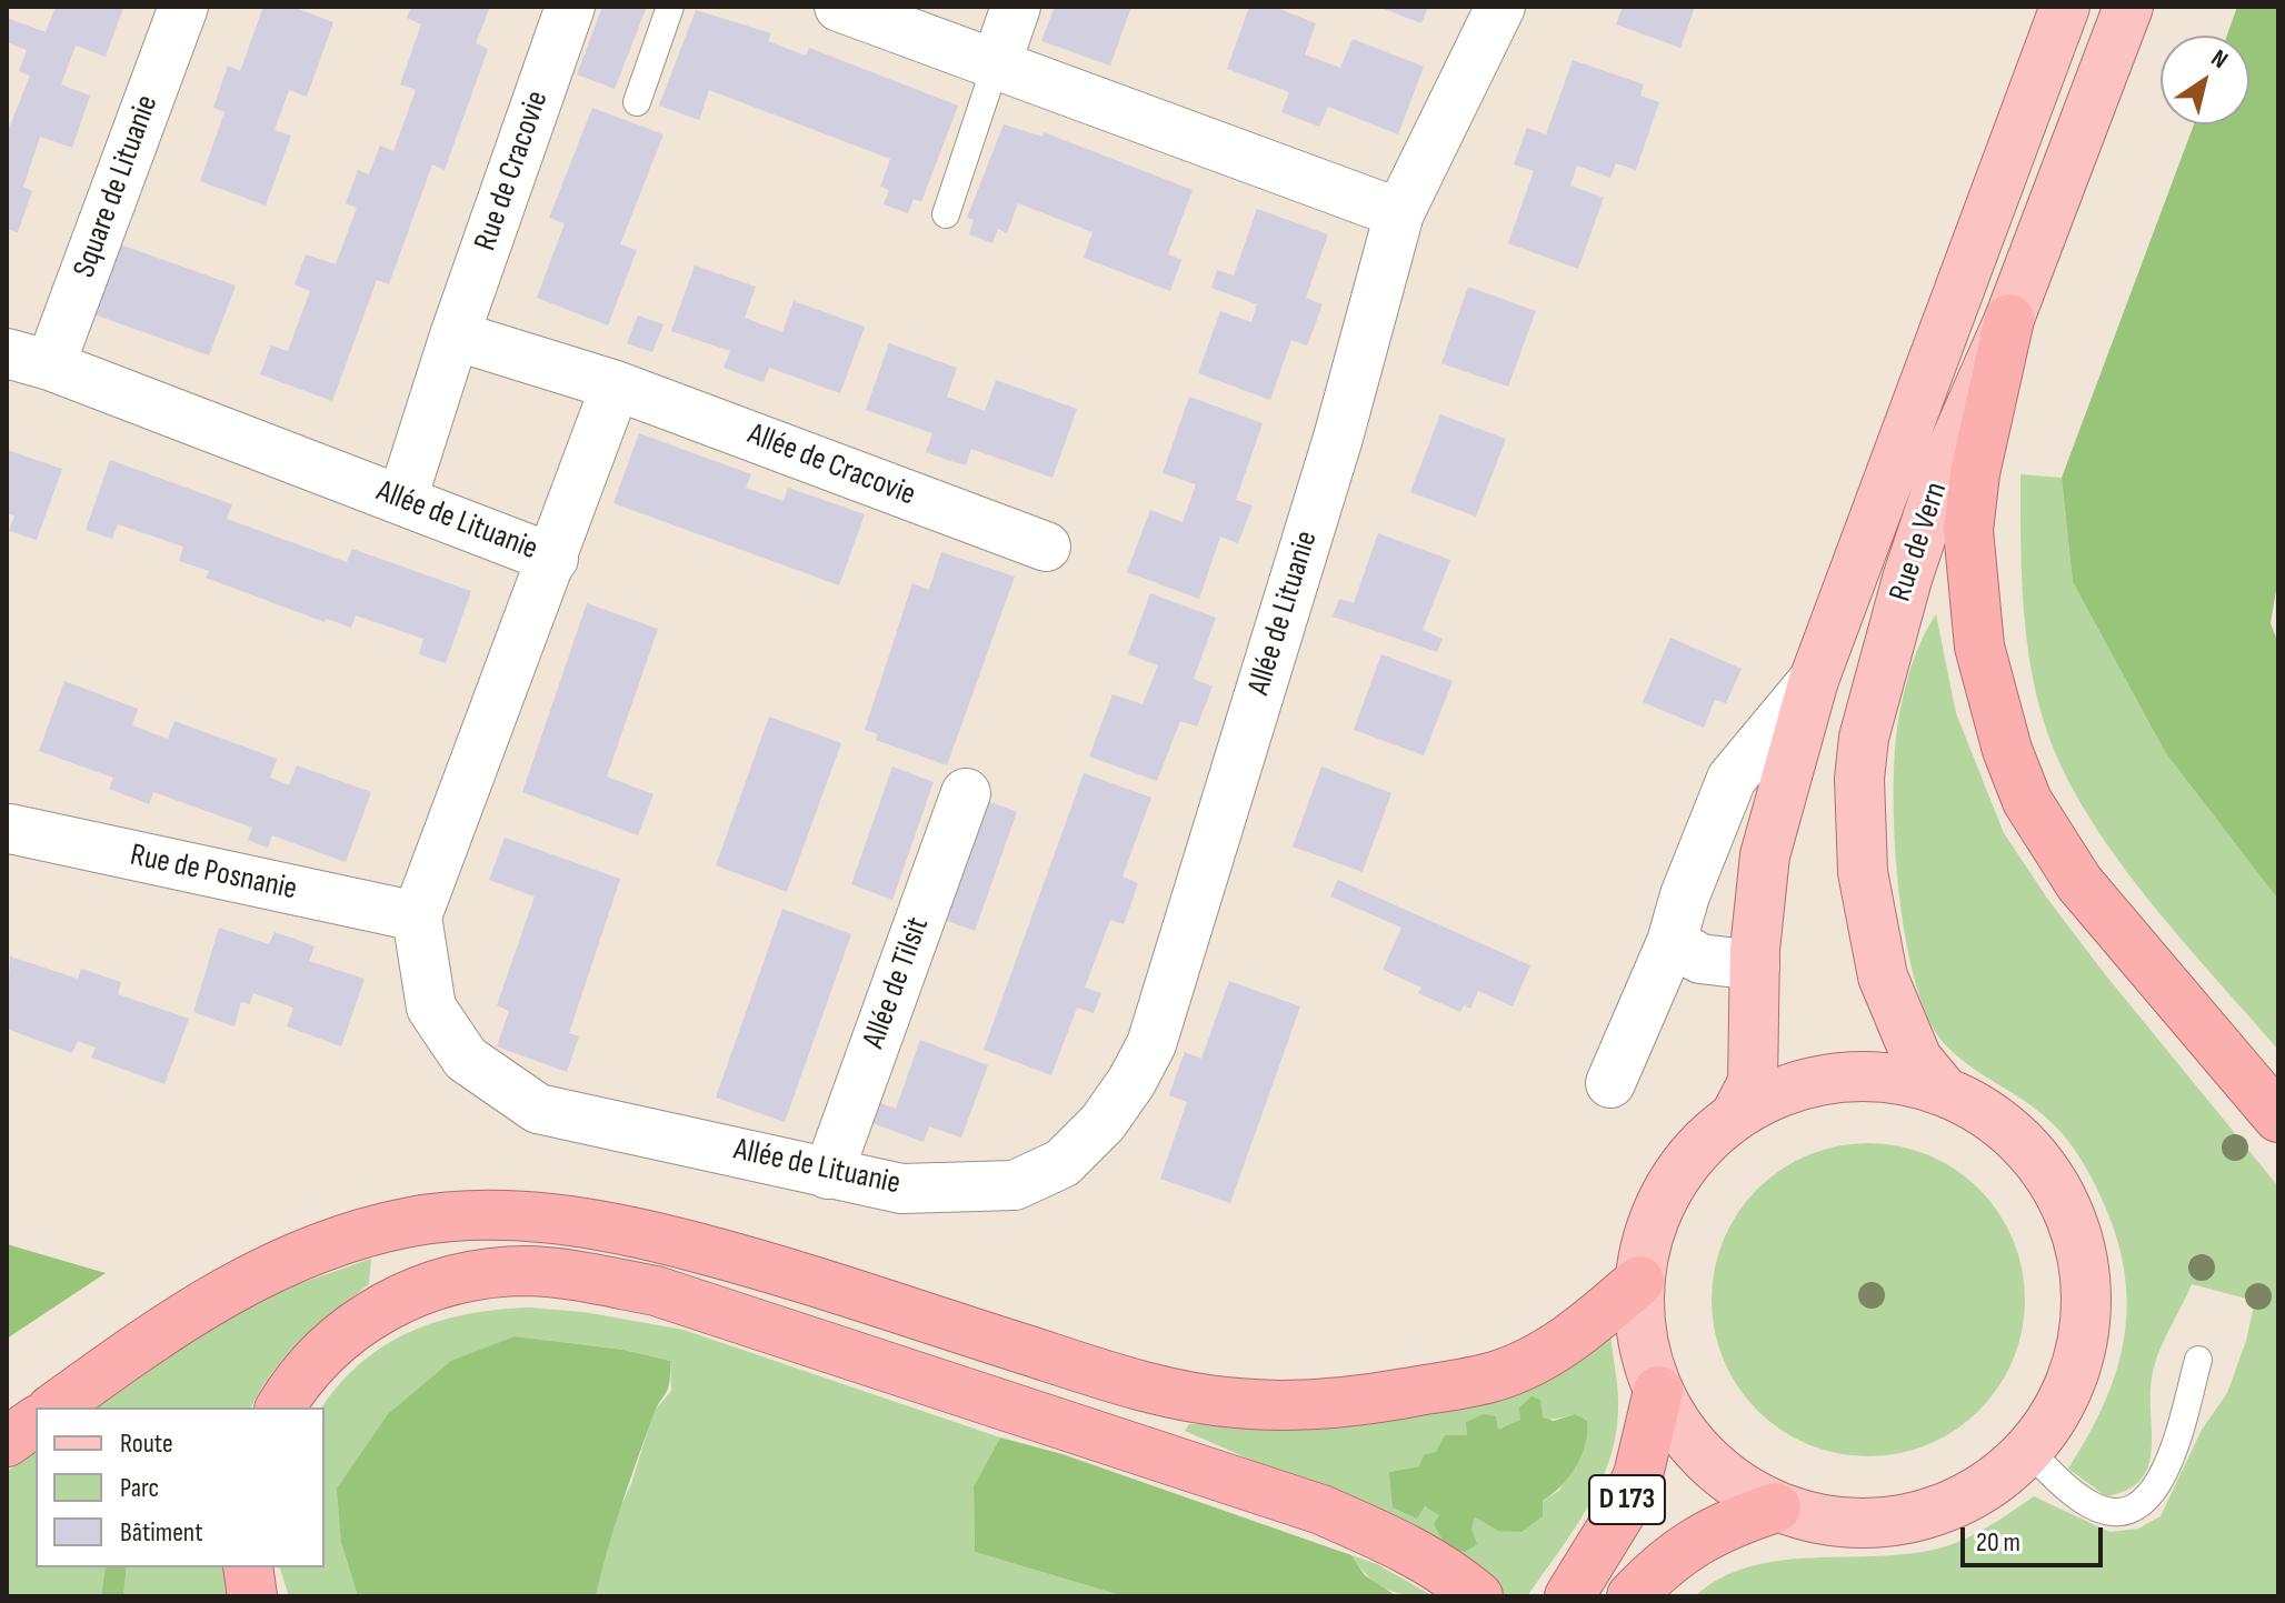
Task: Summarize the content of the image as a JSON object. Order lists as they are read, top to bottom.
{
  "streets": {
    "highway": ["D 173"],
    "main road": ["Rue de Vern"],
    "street": [
      "Rue de Cracovie",
      "Square de Lituanie",
      "Allée de Cracovie",
      "Allée de Lituanie",
      "Rue de Posnanie",
      "Allée de Tilsit"
    ]
  },
  "crossings": [
    ["Rue de Cracovie", "Allée de Cracovie"],
    ["Rue de Cracovie", "Allée de Lituanie"],
    ["Square de Lituanie", "Allée de Lituanie"],
    ["Allée de Lituanie", "Rue de Posnanie"],
    ["Allée de Lituanie", "Allée de Tilsit"]
  ],
  "legend": ["Route", "Parc", "Bâtiment"],
  "scale_bar": "20 m",
  "north": "top right"
}
